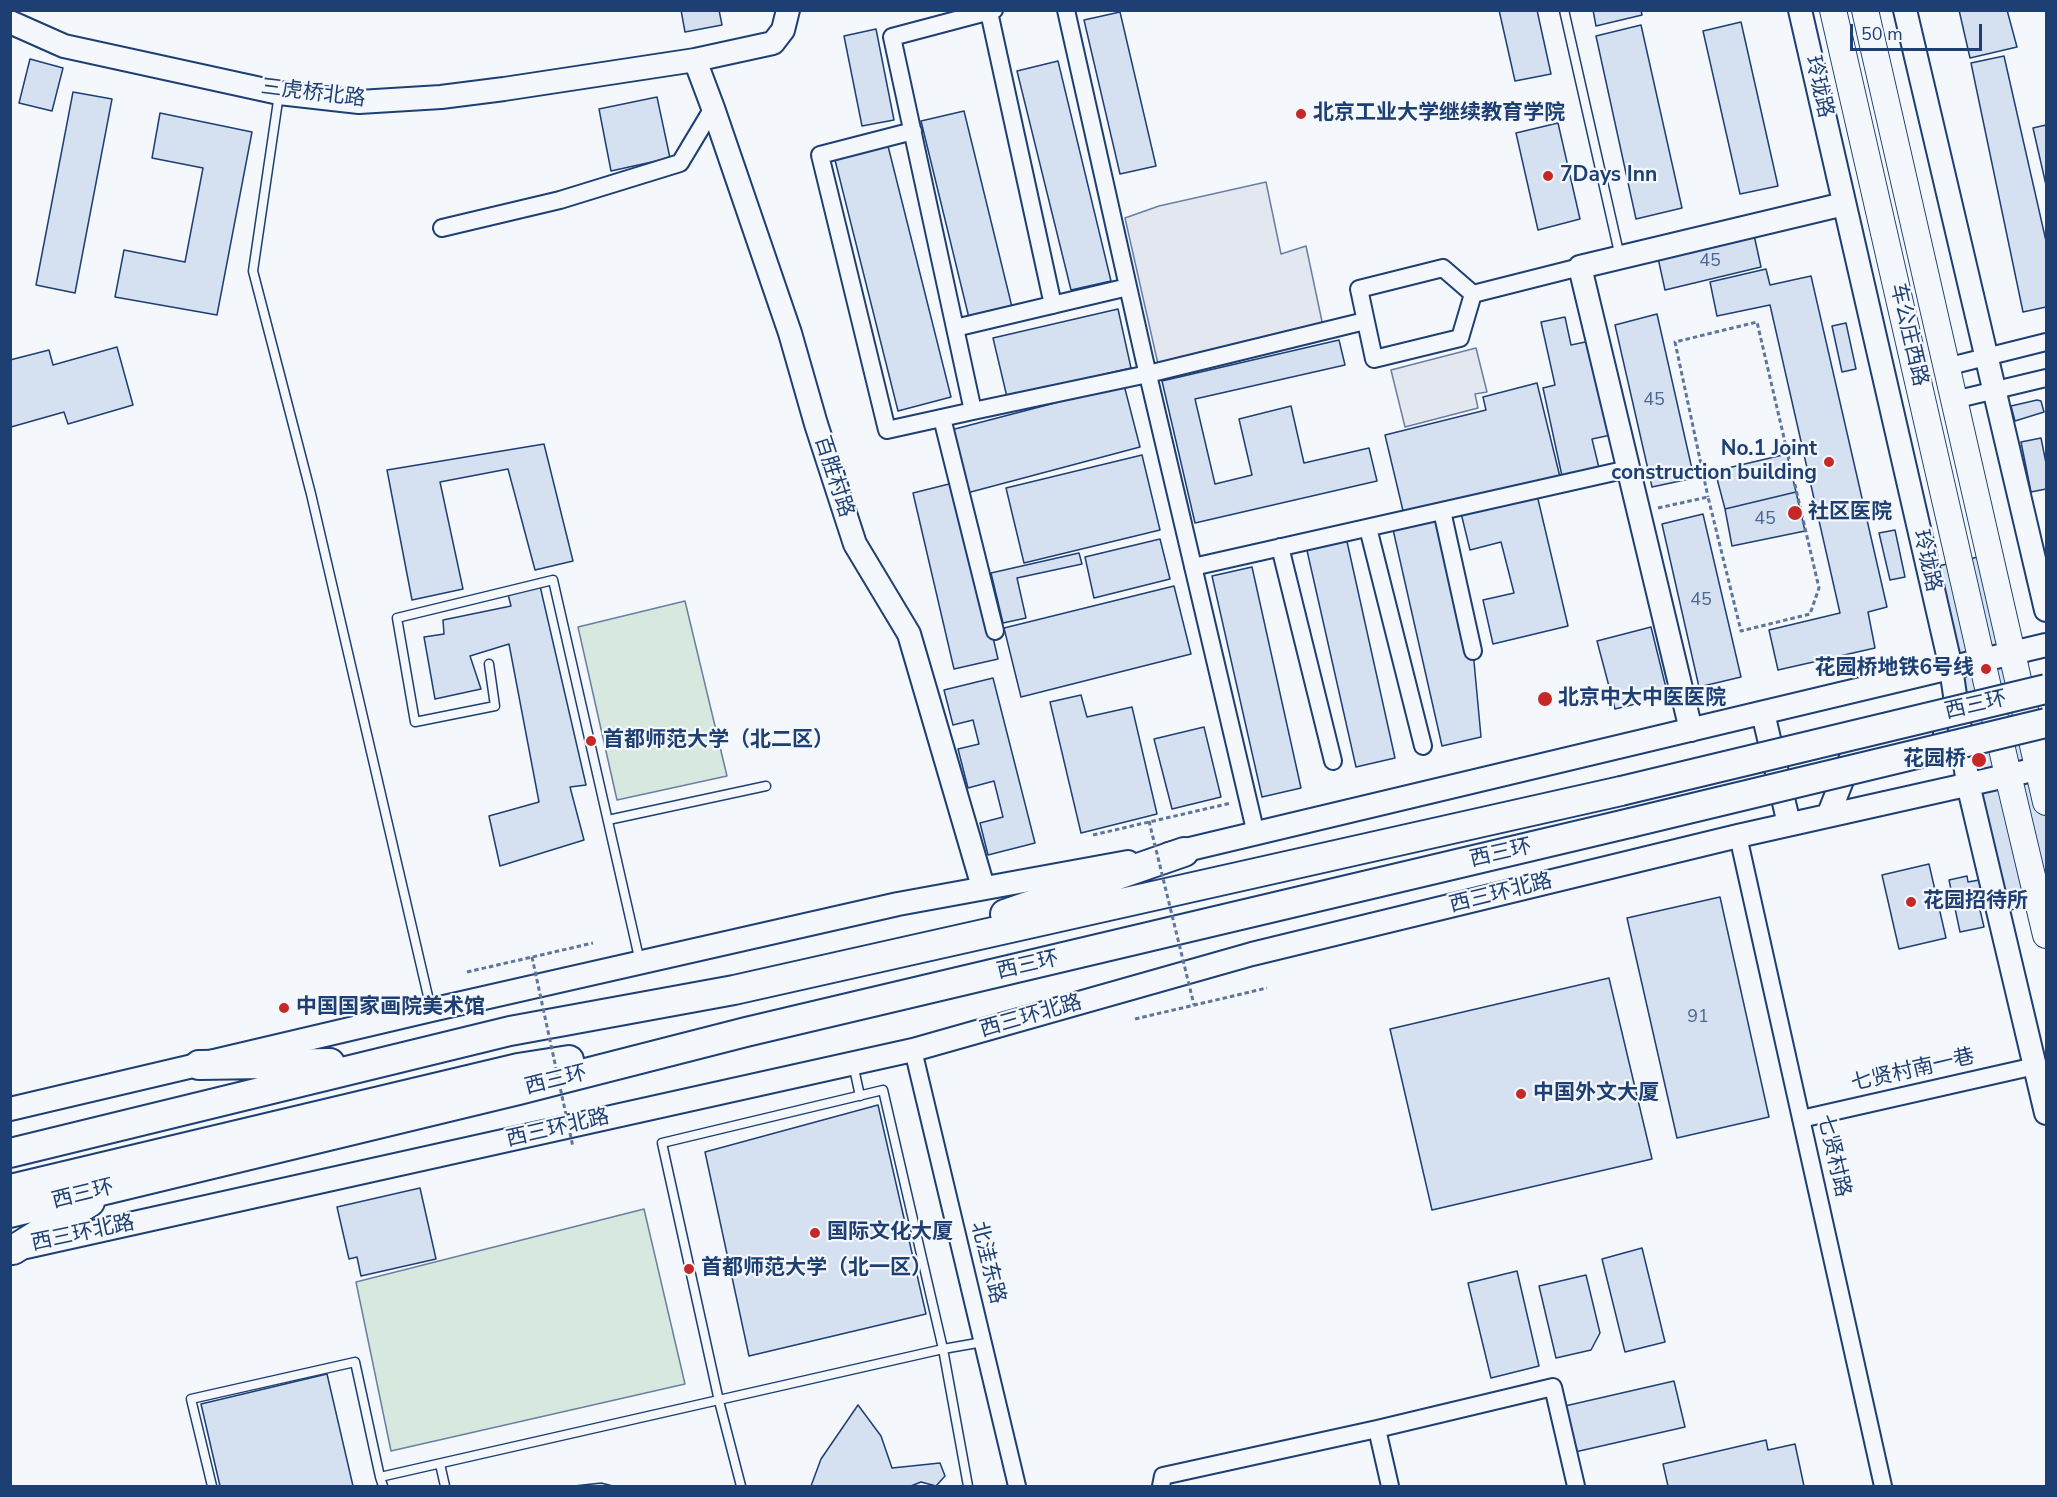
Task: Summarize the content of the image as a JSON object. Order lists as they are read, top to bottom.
{
  "streets": {
    "highway": ["西三环"],
    "main road": ["车公庄西路"],
    "street": [
      "玲珑路",
      "三虎桥北路",
      "百胜村路",
      "西三环北路",
      "七贤村南一巷",
      "七贤村路",
      "北洼东路"
    ]
  },
  "crossings": [
    ["玲珑路", "西三环北路"],
    ["玲珑路", "七贤村南一巷"],
    ["三虎桥北路", "百胜村路"],
    ["车公庄西路", "西三环"],
    ["车公庄西路", "西三环北路"],
    ["西三环北路", "七贤村路"],
    ["西三环北路", "北洼东路"],
    ["七贤村南一巷", "七贤村路"]
  ],
  "places": [
    "北京工业大学继续教育学院",
    "7Days Inn",
    "No.1 Joint construction building",
    "社区医院",
    "花园桥地铁6号线",
    "北京中大中医医院",
    "首都师范大学（北二区）",
    "花园桥",
    "花园招待所",
    "中国国家画院美术馆",
    "中国外文大厦",
    "国际文化大厦",
    "首都师范大学（北一区）"
  ],
  "house_numbers": [
    "45",
    "45",
    "45",
    "45",
    "91"
  ],
  "scale_bar": "50 m"
}
